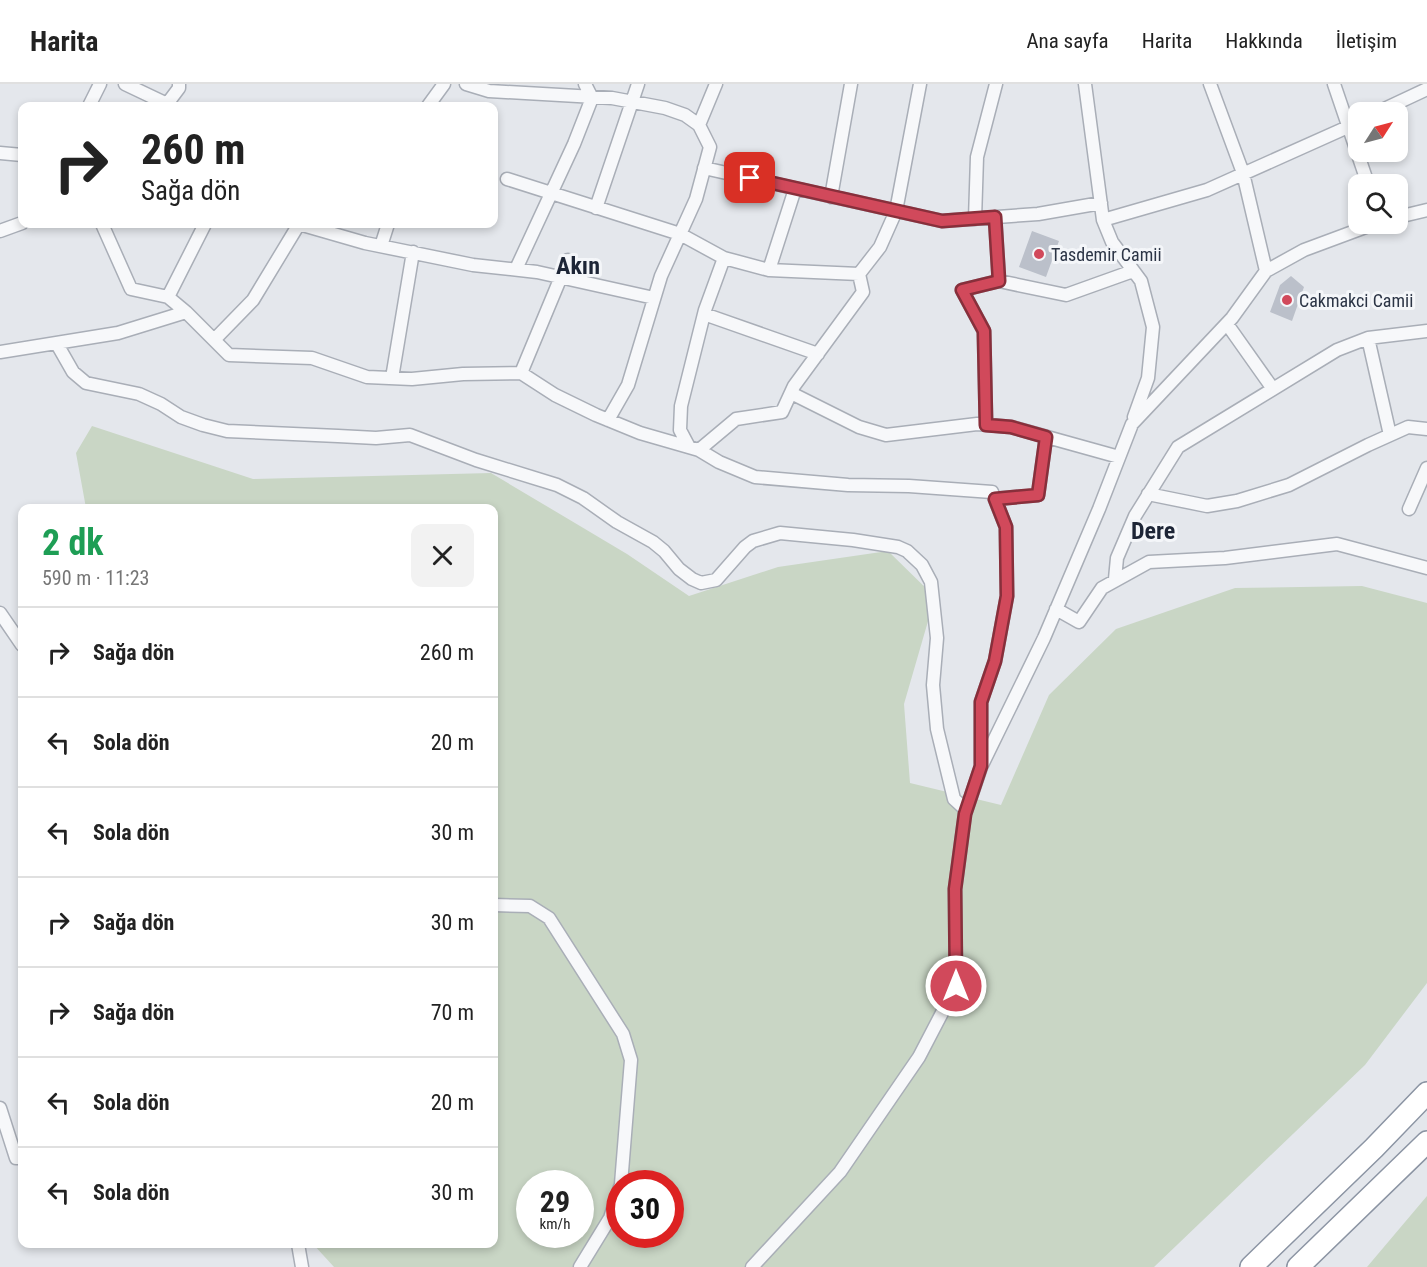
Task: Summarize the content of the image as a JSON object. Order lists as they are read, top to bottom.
{
  "districts": ["Akın", "Dere"],
  "places": ["Tasdemir Camii", "Cakmakci Camii"],
  "north": "top right",
  "page": {
    "header": "Harita",
    "nav": [
      "Ana sayfa",
      "Harita",
      "Hakkında",
      "İletişim"
    ],
    "turn": ["260 m", "Sağa dön"],
    "heading": ["2 dk", "590 m · 11:23"],
    "list": [
      {
        "name": "Sağa dön",
        "value": "260 m"
      },
      {
        "name": "Sola dön",
        "value": "20 m"
      },
      {
        "name": "Sola dön",
        "value": "30 m"
      },
      {
        "name": "Sağa dön",
        "value": "30 m"
      },
      {
        "name": "Sağa dön",
        "value": "70 m"
      },
      {
        "name": "Sola dön",
        "value": "20 m"
      },
      {
        "name": "Sola dön",
        "value": "30 m"
      }
    ],
    "speed": "29 km/h",
    "limit": "30"
  }
}
